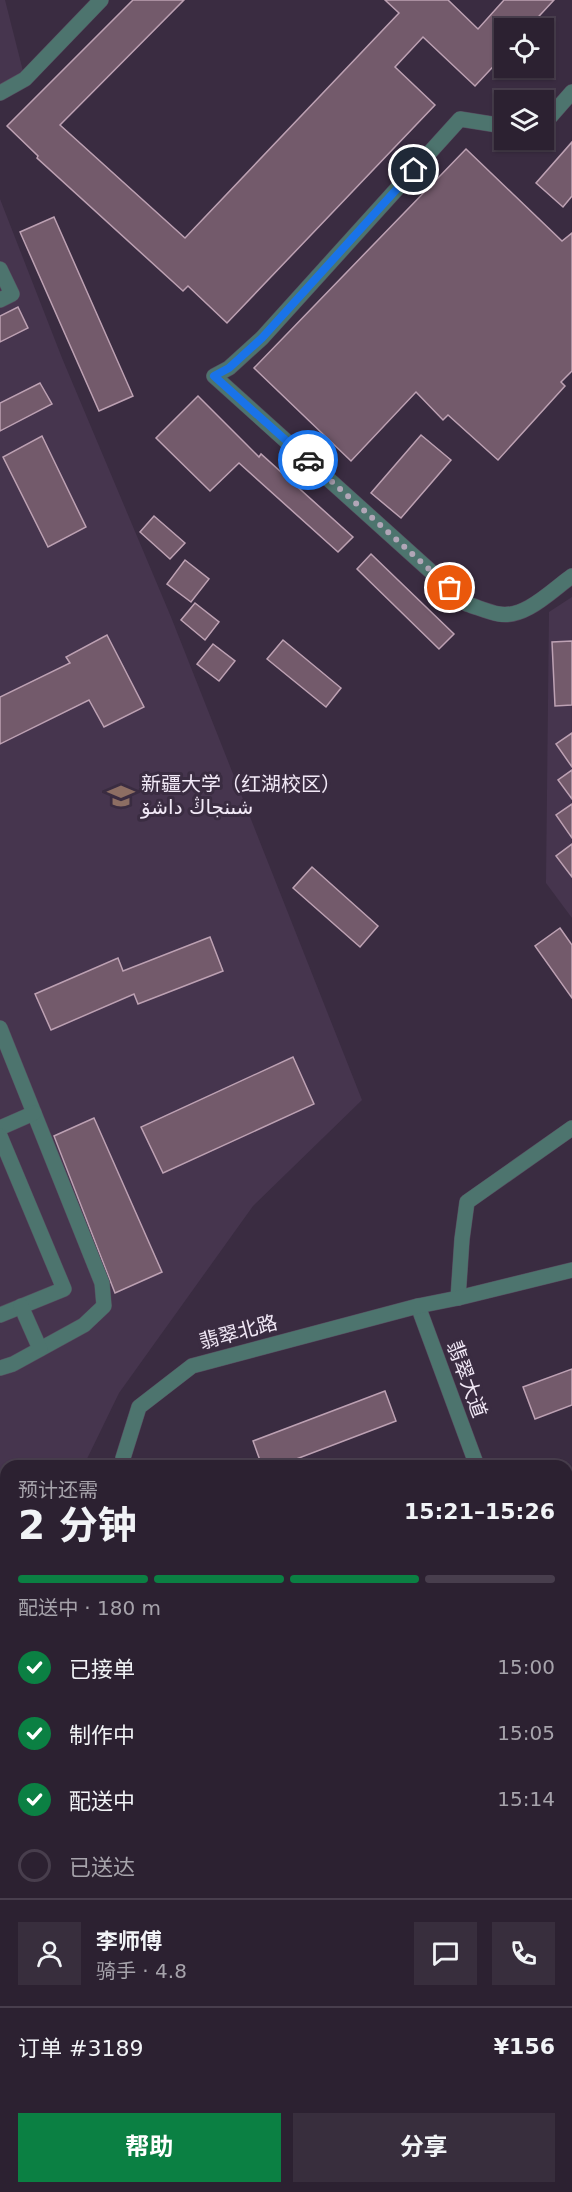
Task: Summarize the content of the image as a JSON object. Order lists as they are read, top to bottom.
{
  "streets": {
    "street": ["翡翠北路", "翡翠大道"]
  },
  "crossings": [
    ["翡翠北路", "翡翠大道"]
  ],
  "places": {
    "school or university": ["新疆大学（红湖校区） شىنجاڭ داشۆ"]
  },
  "page": {
    "heading": ["2 分钟", "预计还需", "15:21–15:26"],
    "panel": [
      "李师傅",
      "骑手 · 4.8",
      "订单 #3189",
      "¥156"
    ],
    "bar": "配送中 · 180 m",
    "list": [
      ["已接单", "15:00"],
      ["制作中", "15:05"],
      ["配送中", "15:14"],
      "已送达"
    ],
    "buttons": ["帮助", "分享"]
  }
}
